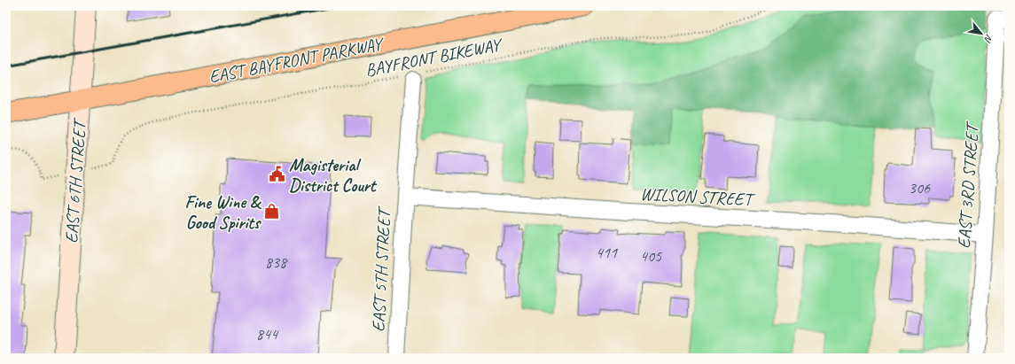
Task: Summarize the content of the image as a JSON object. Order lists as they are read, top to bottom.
{
  "streets": {
    "highway": ["EAST BAYFRONT PARKWAY"],
    "main road": ["EAST 6TH STREET"],
    "street": ["EAST 3RD STREET", "WILSON STREET", "EAST 5TH STREET"],
    "path": ["BAYFRONT BIKEWAY"]
  },
  "crossings": [
    ["BAYFRONT BIKEWAY", "EAST 5TH STREET"],
    ["EAST BAYFRONT PARKWAY", "EAST 6TH STREET"],
    ["EAST 3RD STREET", "WILSON STREET"],
    ["WILSON STREET", "EAST 5TH STREET"]
  ],
  "places": {
    "public building": ["Magisterial District Court"],
    "shop": ["Fine Wine & Good Spirits"]
  },
  "house_numbers": [
    "306",
    "411",
    "405",
    "838",
    "844"
  ],
  "north": "bottom right"
}
